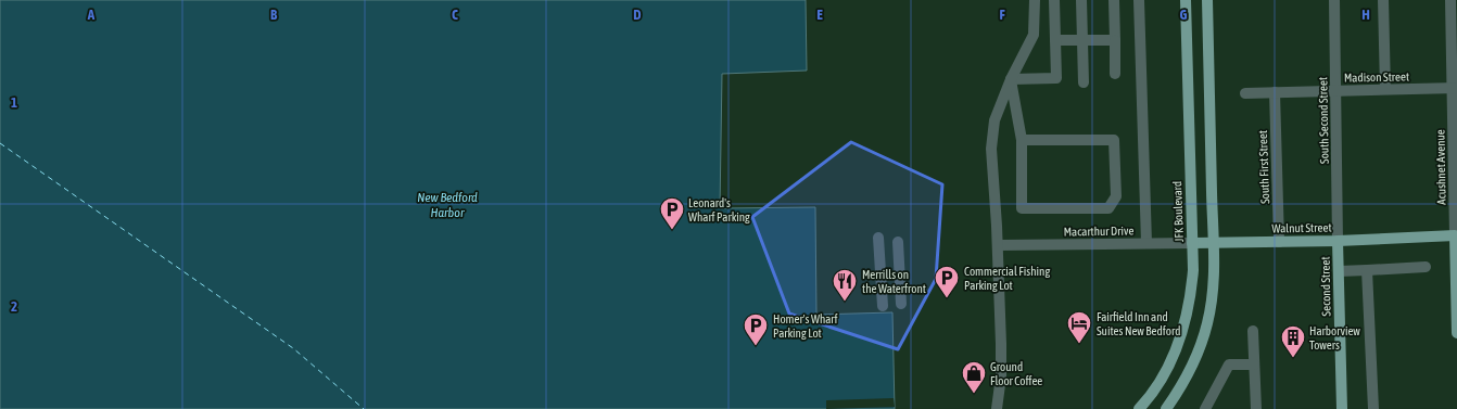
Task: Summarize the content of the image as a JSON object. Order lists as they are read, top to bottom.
{
  "streets": {
    "main road": [
      "Acushnet Avenue",
      "JFK Boulevard",
      "Walnut Street",
      "Second Street"
    ],
    "street": [
      "Madison Street",
      "South Second Street",
      "South First Street",
      "Macarthur Drive"
    ]
  },
  "crossings": [
    ["Madison Street", "South Second Street"],
    ["Madison Street", "South First Street"],
    ["Madison Street", "Acushnet Avenue"],
    ["South Second Street", "Walnut Street"],
    ["South Second Street", "Second Street"],
    ["South First Street", "Walnut Street"],
    ["Acushnet Avenue", "Walnut Street"],
    ["JFK Boulevard", "Walnut Street"],
    ["Walnut Street", "Macarthur Drive"],
    ["Walnut Street", "Second Street"]
  ],
  "water": ["New Bedford Harbor"],
  "places": {
    "parking": ["Leonard's Wharf Parking", "Commercial Fishing Parking Lot", "Homer's Wharf Parking Lot"],
    "restaurant": ["Merrills on the Waterfront"],
    "hotel": ["Fairfield Inn and Suites New Bedford"],
    "building": ["Harborview Towers"],
    "shop": ["Ground Floor Coffee"]
  },
  "grid": {
    "columns": [
      "A",
      "B",
      "C",
      "D",
      "E",
      "F",
      "G",
      "H"
    ],
    "rows": ["1", "2"]
  }
}
